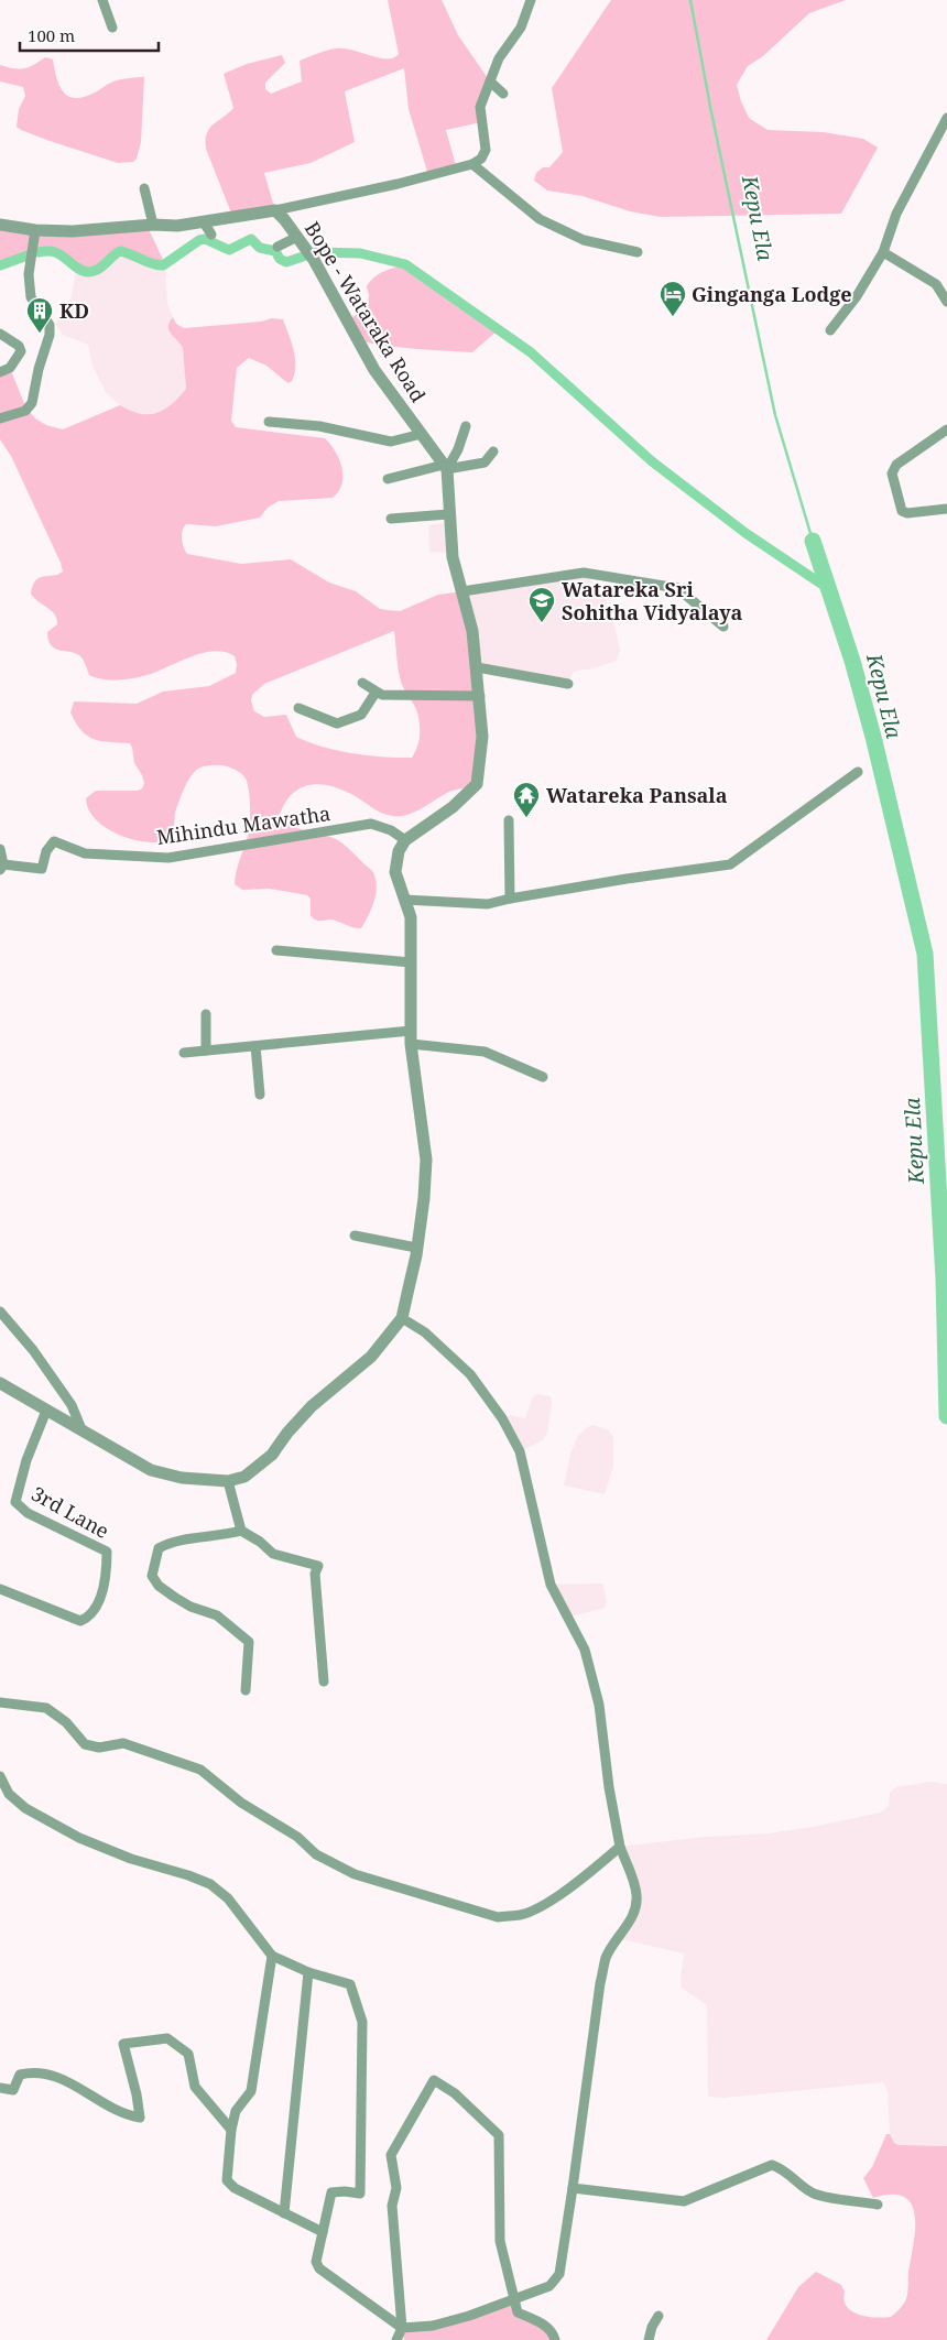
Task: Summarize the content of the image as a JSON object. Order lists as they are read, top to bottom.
{
  "streets": {
    "street": ["Bope - Wataraka Road", "Mihindu Mawatha", "3rd Lane"]
  },
  "water": ["Kepu Ela"],
  "places": {
    "hotel": ["Ginganga Lodge"],
    "building": ["KD"],
    "school or university": ["Watareka Sri Sohitha Vidyalaya"],
    "temple": ["Watareka Pansala"]
  },
  "scale_bar": "100 m"
}
